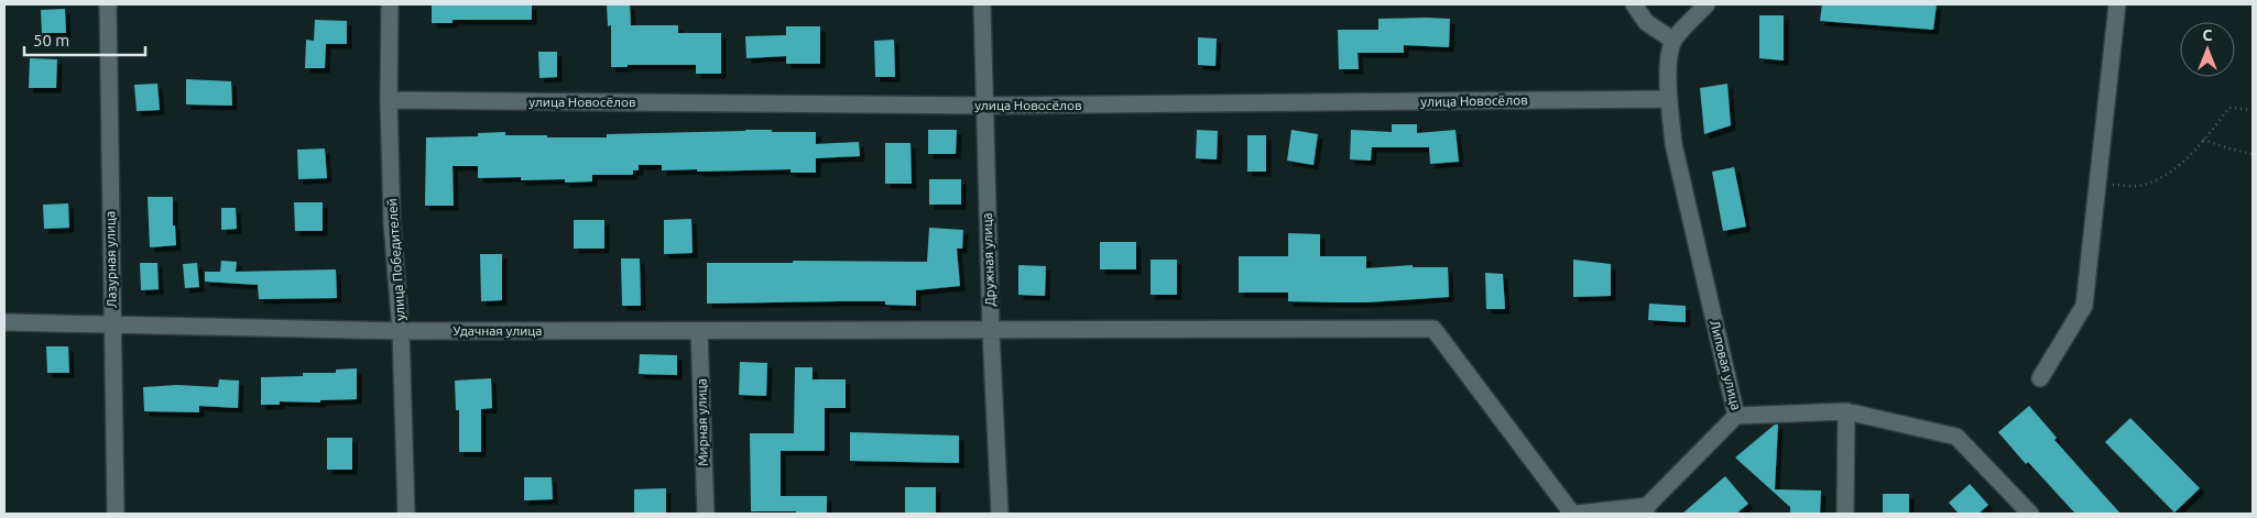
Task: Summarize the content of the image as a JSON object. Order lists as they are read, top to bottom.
{
  "streets": {
    "street": [
      "улица Новосёлов",
      "Лазурная улица",
      "улица Победителей",
      "Дружная улица",
      "Удачная улица",
      "Липовая улица",
      "Мирная улица"
    ]
  },
  "crossings": [
    ["улица Новосёлов", "улица Победителей"],
    ["улица Новосёлов", "Дружная улица"],
    ["улица Новосёлов", "Липовая улица"],
    ["Лазурная улица", "Удачная улица"],
    ["улица Победителей", "Удачная улица"],
    ["Дружная улица", "Удачная улица"],
    ["Удачная улица", "Мирная улица"]
  ],
  "scale_bar": "50 m",
  "north": "top"
}
